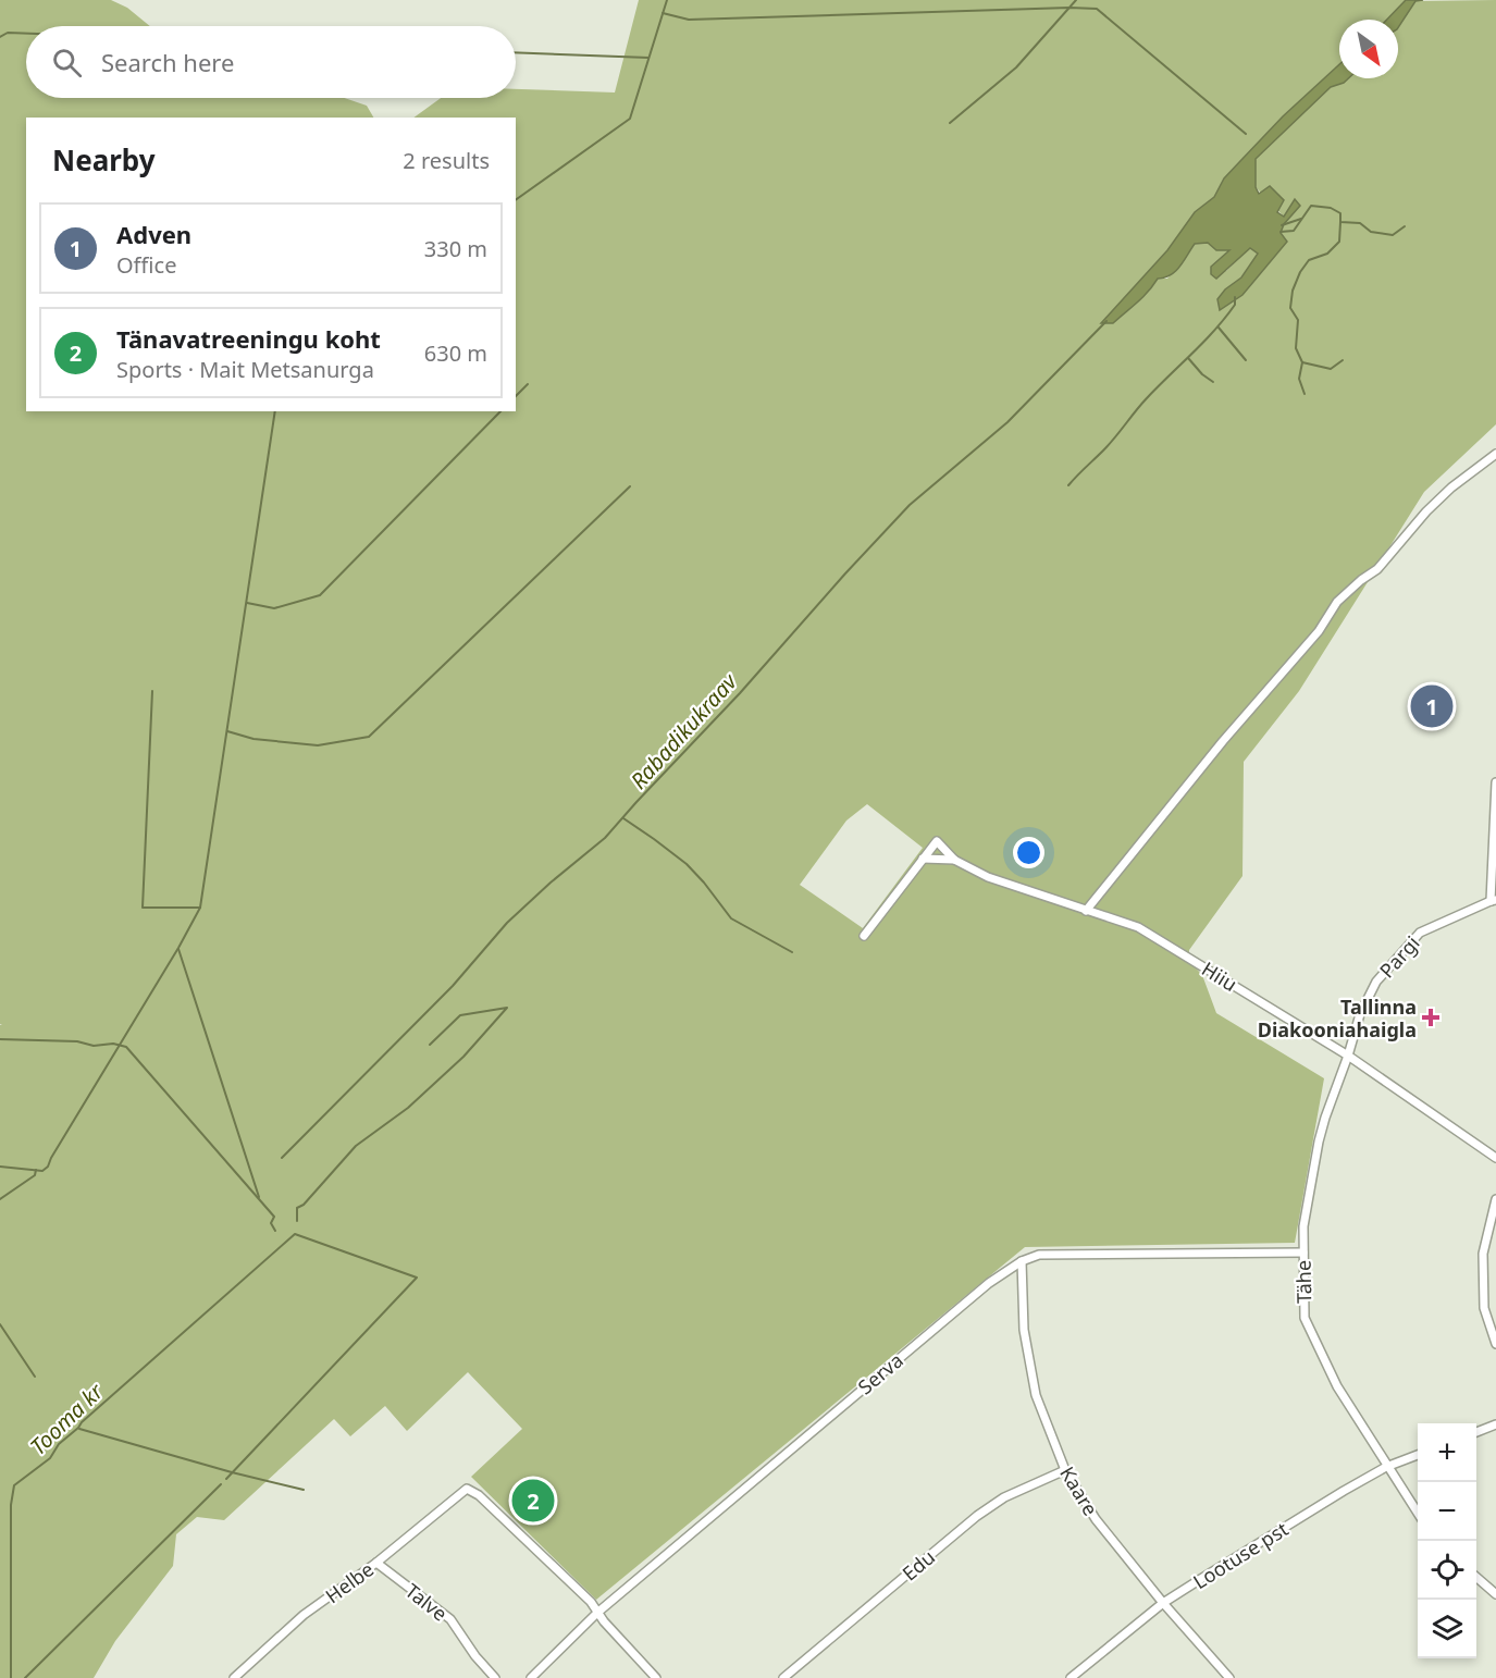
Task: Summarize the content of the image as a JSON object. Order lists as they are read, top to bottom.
{
  "streets": {
    "street": [
      "Pargi",
      "Hiiu",
      "Tähe",
      "Serva",
      "Kaare",
      "Lootuse pst",
      "Edu",
      "Helbe",
      "Talve"
    ]
  },
  "crossings": [
    ["Pargi", "Hiiu"],
    ["Pargi", "Tähe"],
    ["Hiiu", "Tähe"],
    ["Tähe", "Serva"],
    ["Tähe", "Lootuse pst"],
    ["Serva", "Kaare"],
    ["Serva", "Helbe"],
    ["Kaare", "Lootuse pst"],
    ["Kaare", "Edu"],
    ["Helbe", "Talve"]
  ],
  "water": ["Rabadikukraav", "Tooma kr"],
  "places": {
    "health": ["Tallinna Diakooniahaigla"]
  },
  "north": "bottom right",
  "page": {
    "search": "Search here",
    "heading": ["Nearby", "2 results"],
    "list": [
      {
        "mark": "1",
        "name": "Adven",
        "note": "Office",
        "value": "330 m"
      },
      {
        "mark": "2",
        "name": "Tänavatreeningu koht",
        "note": "Sports · Mait Metsanurga",
        "value": "630 m"
      }
    ],
    "pins": ["1", "2"],
    "map_buttons": ["+", "−"]
  }
}
